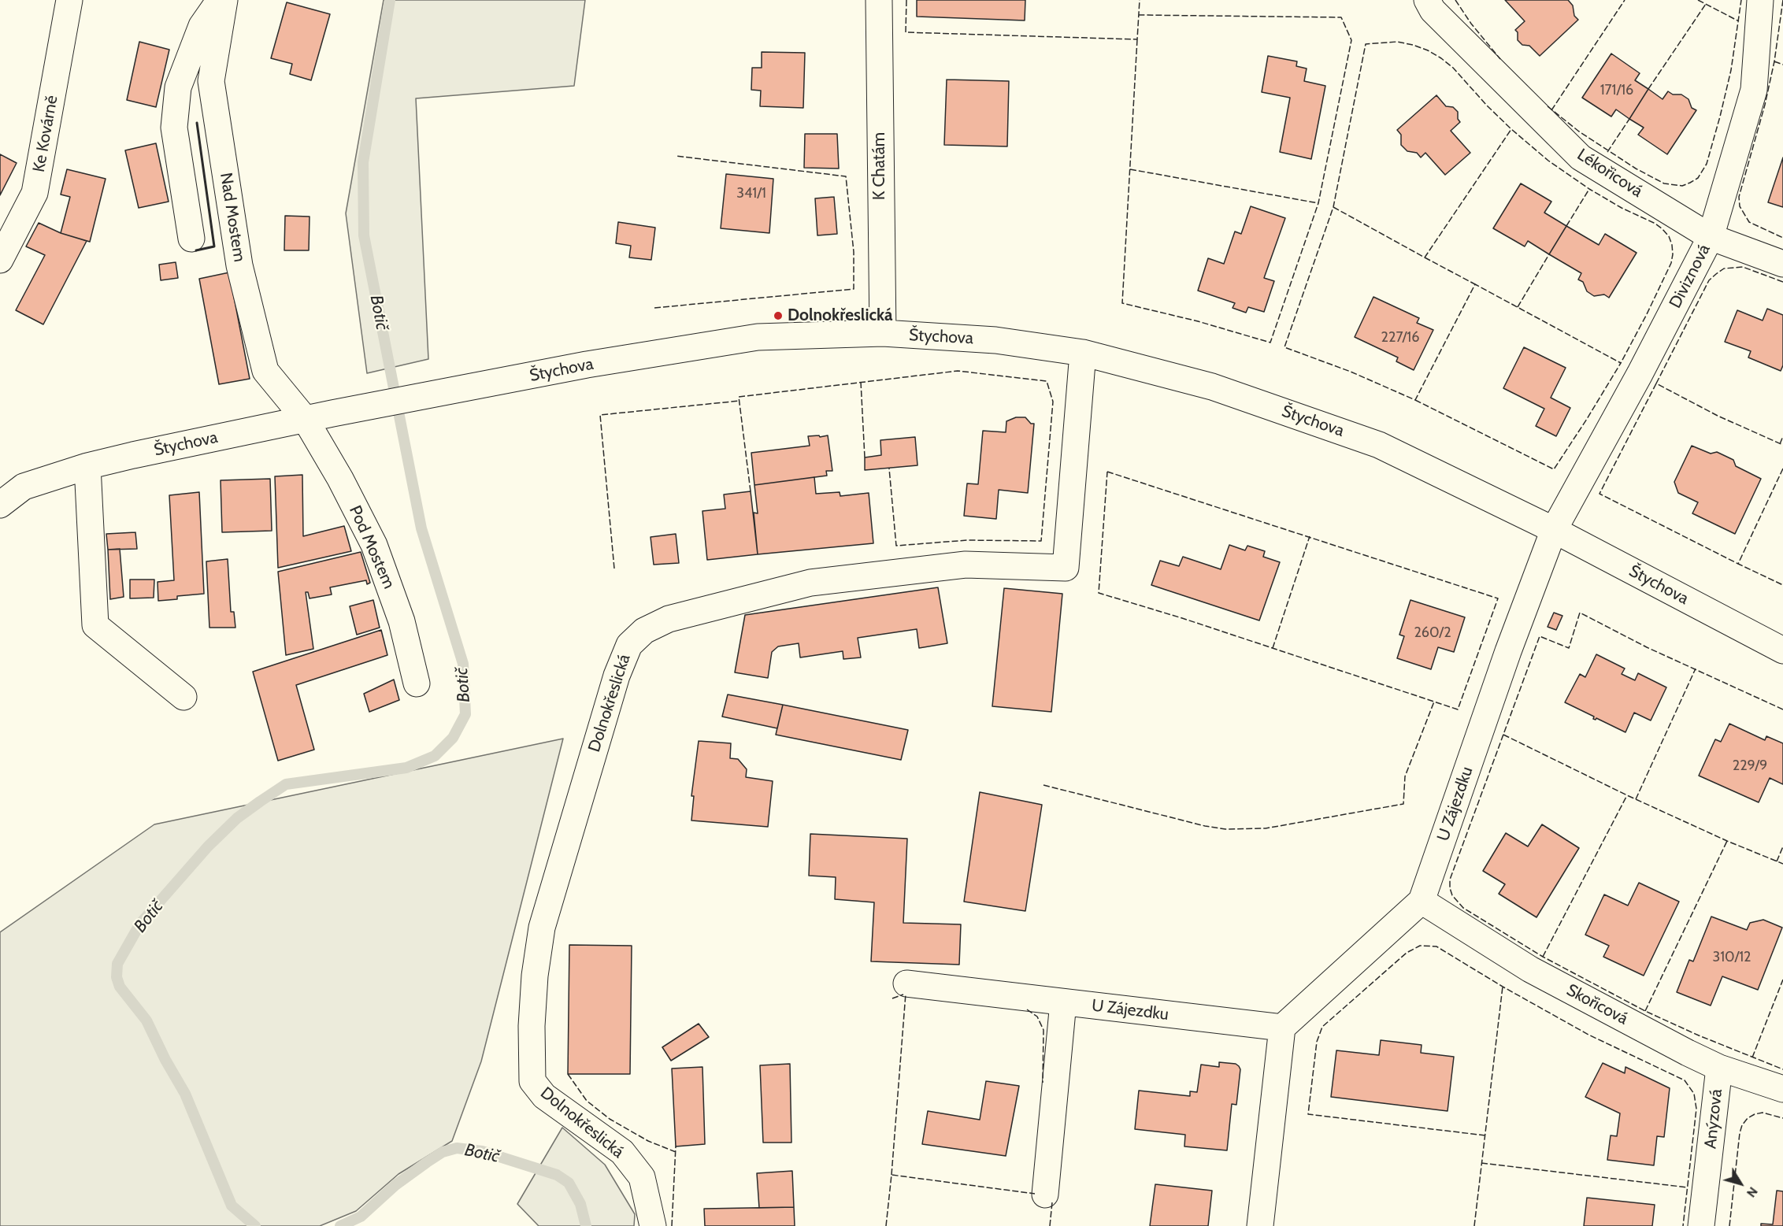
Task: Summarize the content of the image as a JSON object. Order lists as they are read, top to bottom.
{
  "streets": {
    "street": [
      "Ke Kovárně",
      "K Chatám",
      "Lékořicová",
      "Nad Mostem",
      "Diviznová",
      "Štychova",
      "Pod Mostem",
      "Dolnokřeslická",
      "U Zájezdku",
      "Skořicová",
      "Anýzová"
    ]
  },
  "crossings": [
    ["K Chatám", "Štychova"],
    ["Lékořicová", "Diviznová"],
    ["Nad Mostem", "Štychova"],
    ["Nad Mostem", "Pod Mostem"],
    ["Diviznová", "Štychova"],
    ["Diviznová", "U Zájezdku"],
    ["Štychova", "Pod Mostem"],
    ["Štychova", "Dolnokřeslická"],
    ["Štychova", "U Zájezdku"],
    ["U Zájezdku", "Skořicová"],
    ["Skořicová", "Anýzová"]
  ],
  "water": ["Botič"],
  "places": ["Dolnokřeslická"],
  "house_numbers": [
    "171/16",
    "341/1",
    "227/16",
    "260/2",
    "229/9",
    "310/12"
  ],
  "north": "bottom right"
}
